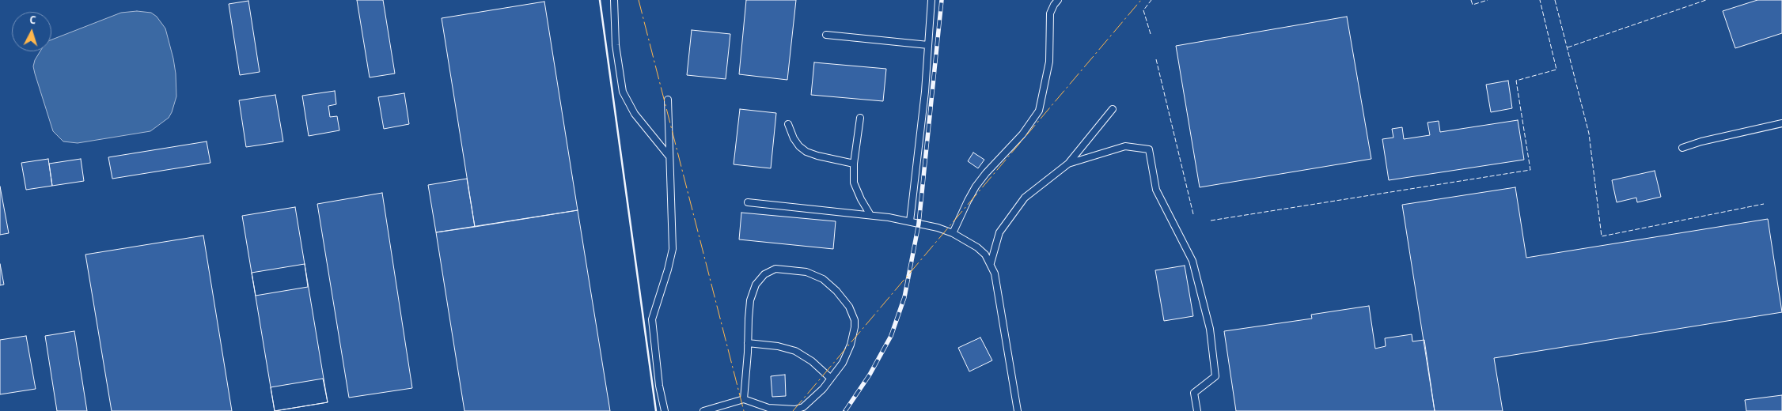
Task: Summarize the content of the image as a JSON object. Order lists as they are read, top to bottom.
{
  "north": "top"
}
